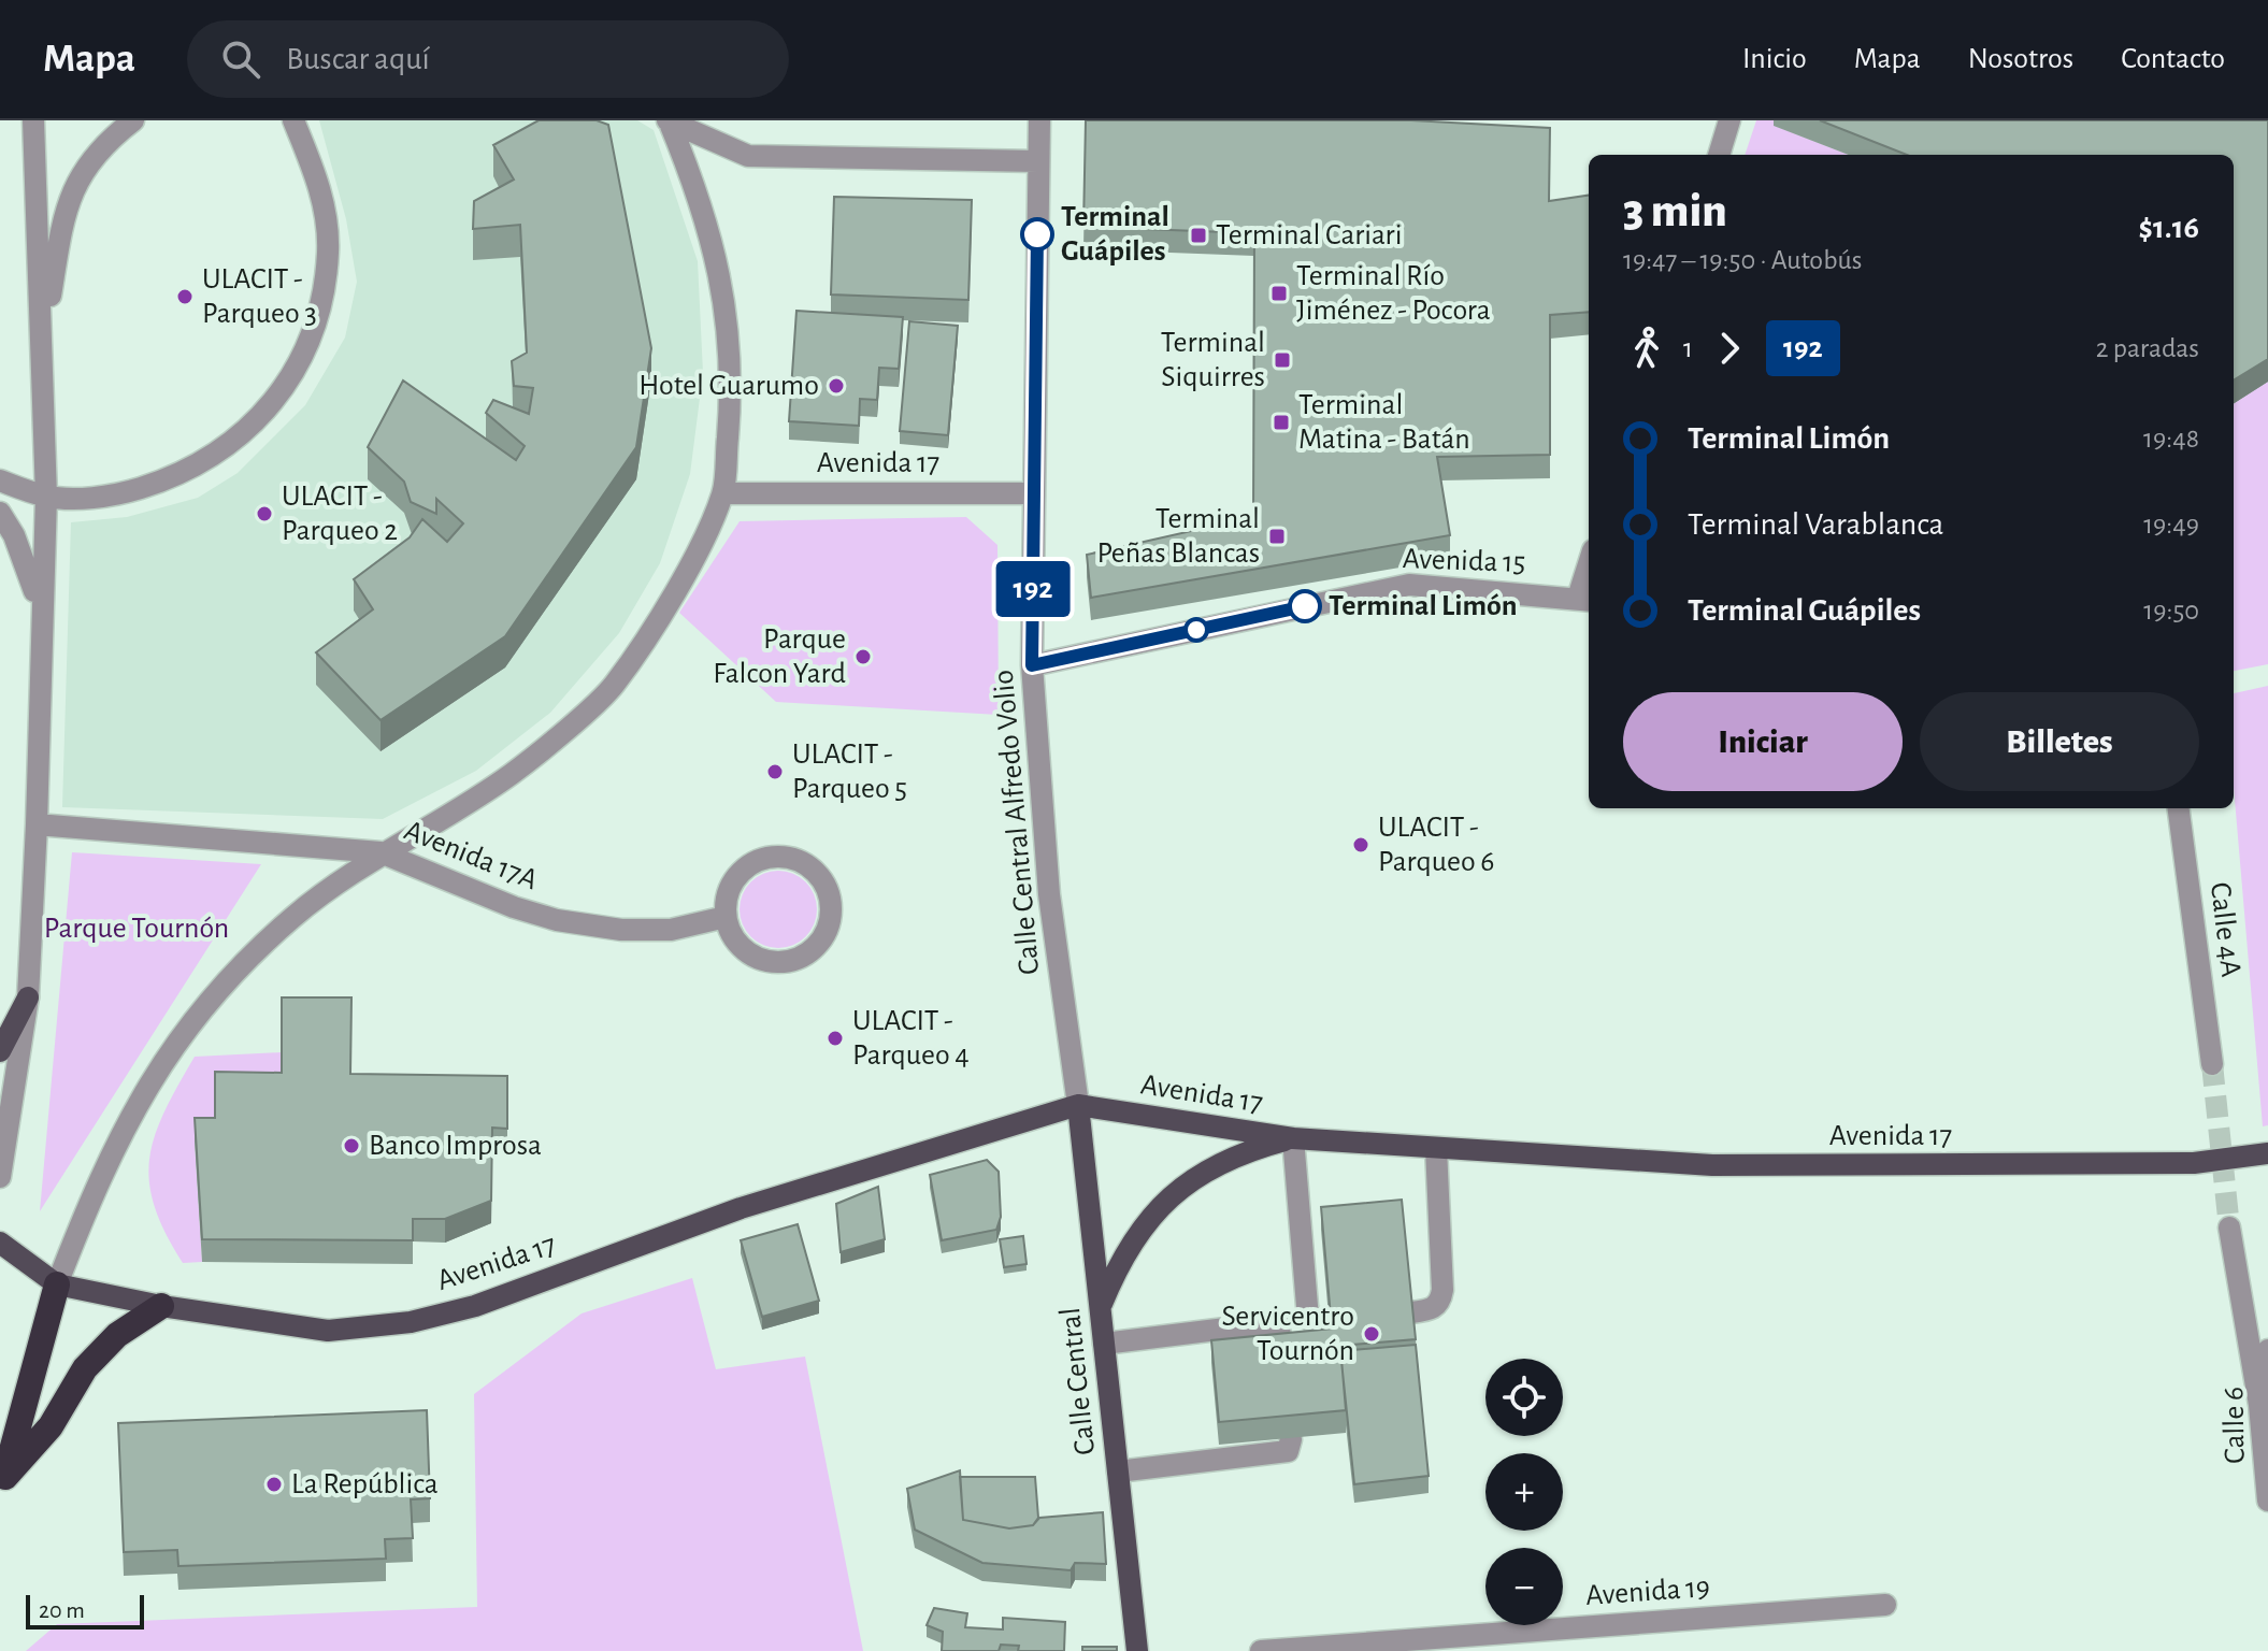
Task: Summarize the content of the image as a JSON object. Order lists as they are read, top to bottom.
{
  "streets": {
    "main road": ["Avenida 17", "Calle Central"],
    "street": [
      "Avenida 15",
      "Calle Central Alfredo Volio",
      "Avenida 17A",
      "Calle 4A",
      "Calle 6",
      "Avenida 19"
    ]
  },
  "crossings": [
    ["Avenida 17", "Calle Central Alfredo Volio"],
    ["Avenida 17", "Calle Central"],
    ["Avenida 15", "Calle Central Alfredo Volio"],
    ["Calle Central Alfredo Volio", "Calle Central"]
  ],
  "parks": ["Parque Tournón"],
  "places": {
    "other": [
      "Terminal Guápiles",
      "ULACIT - Parqueo 3",
      "Hotel Guarumo",
      "ULACIT - Parqueo 2",
      "Terminal Limón",
      "Parque Falcon Yard",
      "ULACIT - Parqueo 5",
      "ULACIT - Parqueo 6",
      "ULACIT - Parqueo 4",
      "Banco Improsa",
      "Servicentro Tournón",
      "La República"
    ],
    "transit": [
      "Terminal Cariari",
      "Terminal Río Jiménez - Pocora",
      "Terminal Siquirres",
      "Terminal Matina - Batán",
      "Terminal Peñas Blancas"
    ]
  },
  "lines": ["bus line 192"],
  "scale_bar": "20 m",
  "page": {
    "header": "Mapa",
    "search": "Buscar aquí",
    "nav": [
      "Inicio",
      "Mapa",
      "Nosotros",
      "Contacto"
    ],
    "on_map": "192",
    "heading": ["3 min", "19:47 – 19:50 · Autobús", "$1.16"],
    "legs": ["1", "192", "2 paradas"],
    "list": [
      {
        "name": "Terminal Limón",
        "value": "19:48"
      },
      {
        "name": "Terminal Varablanca",
        "value": "19:49"
      },
      {
        "name": "Terminal Guápiles",
        "value": "19:50"
      }
    ],
    "buttons": ["Iniciar", "Billetes"],
    "map_buttons": ["+", "−"],
    "scale": "20 m"
  }
}
